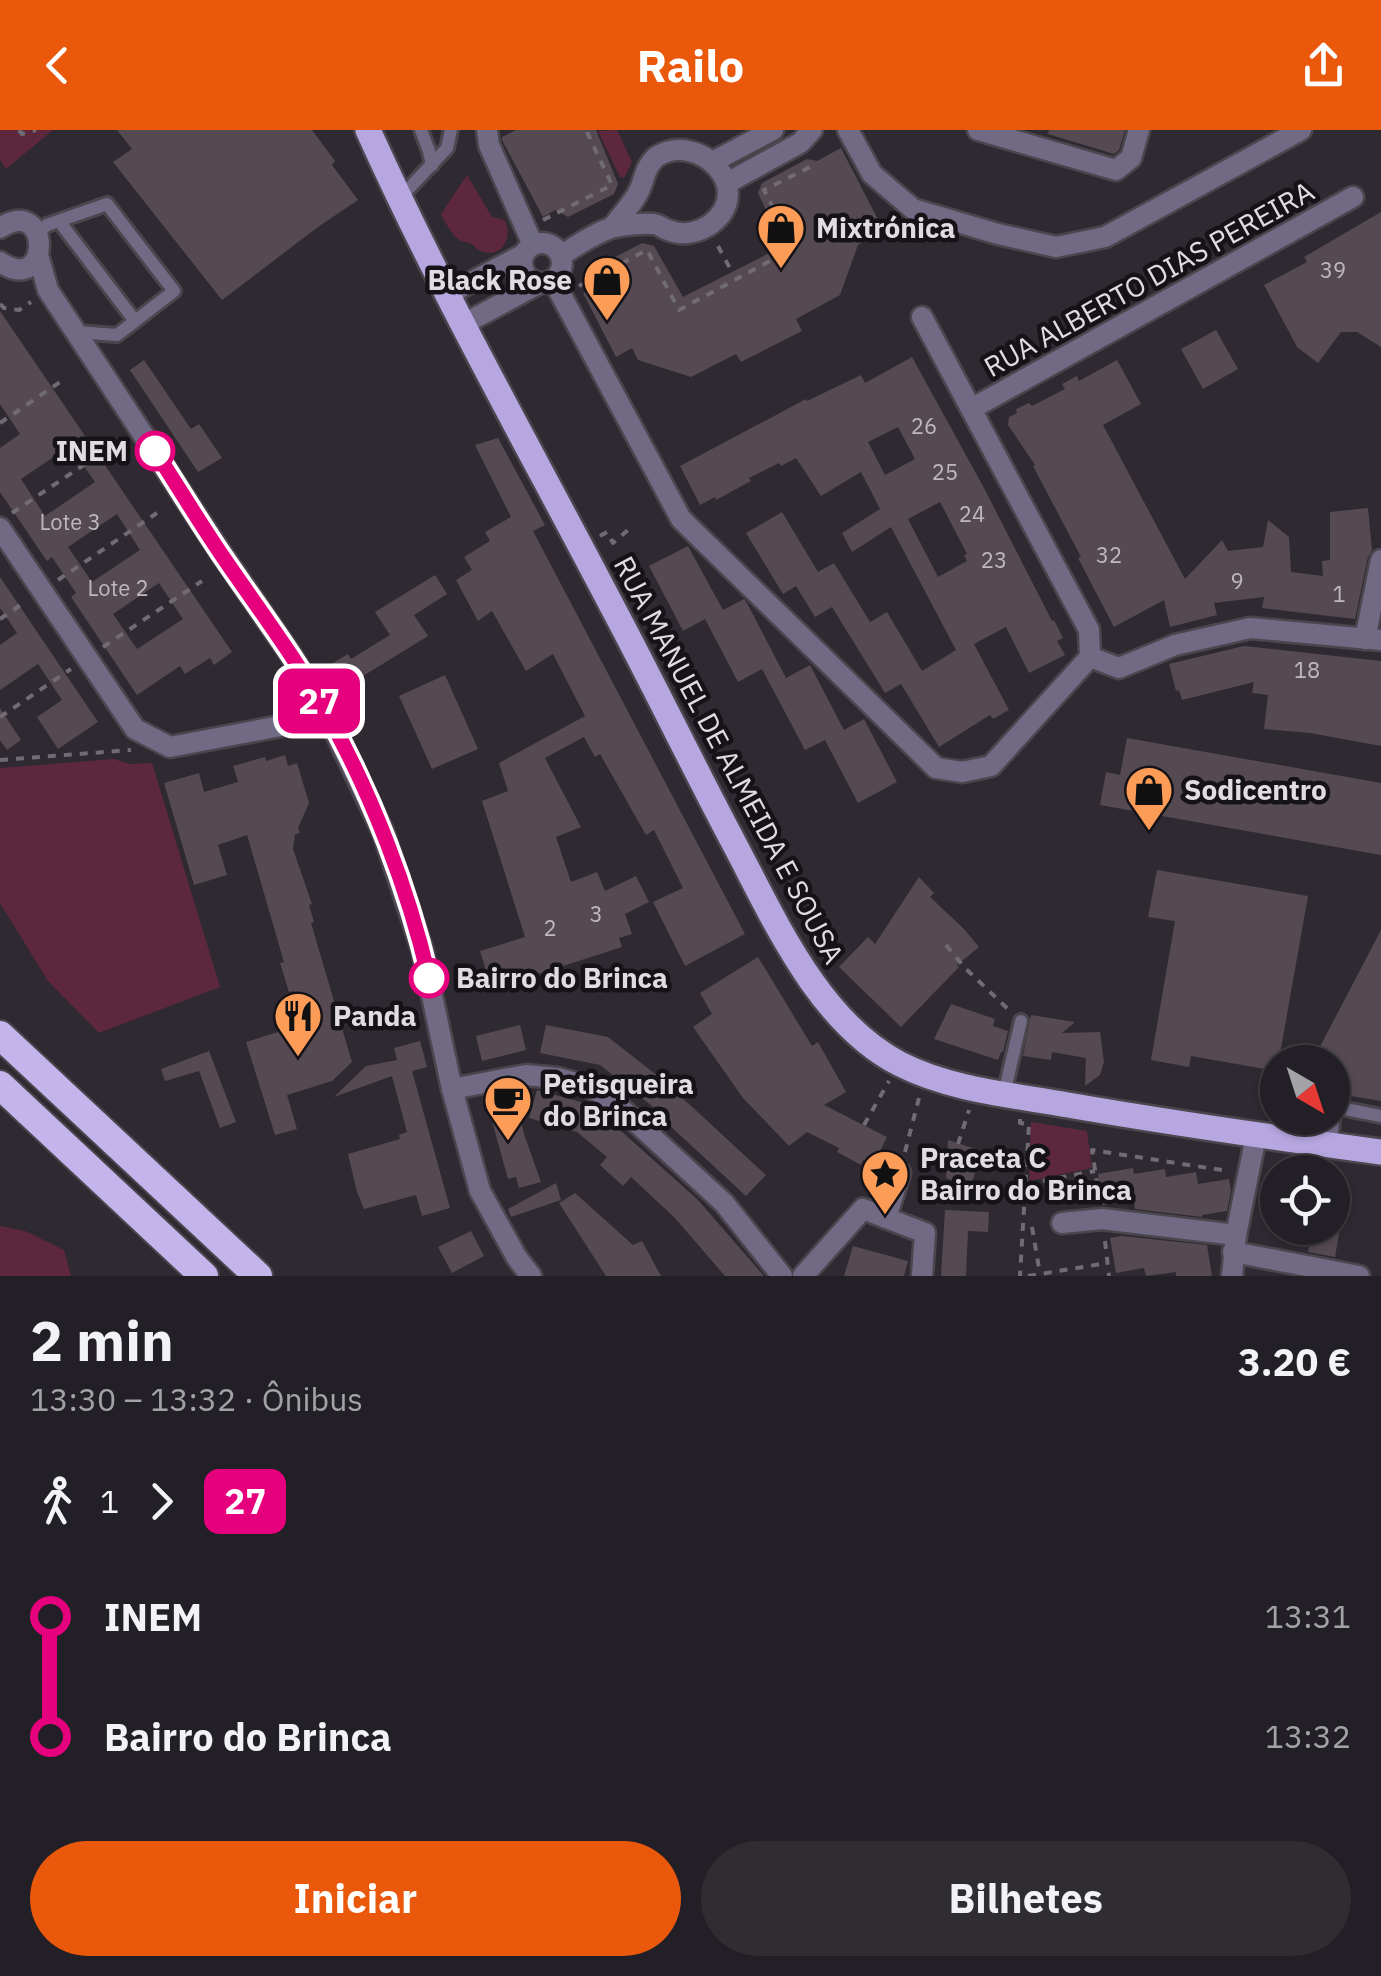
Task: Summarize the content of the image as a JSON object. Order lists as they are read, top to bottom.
{
  "streets": {
    "main road": ["RUA MANUEL DE ALMEIDA E SOUSA"],
    "street": ["RUA ALBERTO DIAS PEREIRA"]
  },
  "places": {
    "shop": ["Mixtrónica", "Black Rose", "Sodicentro"],
    "other": ["INEM", "Bairro do Brinca"],
    "restaurant": ["Panda"],
    "cafe": ["Petisqueira do Brinca"],
    "place": ["Praceta C Bairro do Brinca"]
  },
  "lines": ["bus line 27"],
  "house_numbers": [
    "39",
    "26",
    "25",
    "24",
    "Lote 3",
    "32",
    "23",
    "9",
    "Lote 2",
    "1",
    "18",
    "3",
    "2"
  ],
  "north": "bottom right",
  "page": {
    "header": "Railo",
    "on_map": "27",
    "heading": ["2 min", "13:30 – 13:32 · Ônibus", "3.20 €"],
    "legs": ["1", "27"],
    "list": [
      {
        "name": "INEM",
        "value": "13:31"
      },
      {
        "name": "Bairro do Brinca",
        "value": "13:32"
      }
    ],
    "buttons": ["Iniciar", "Bilhetes"]
  }
}
